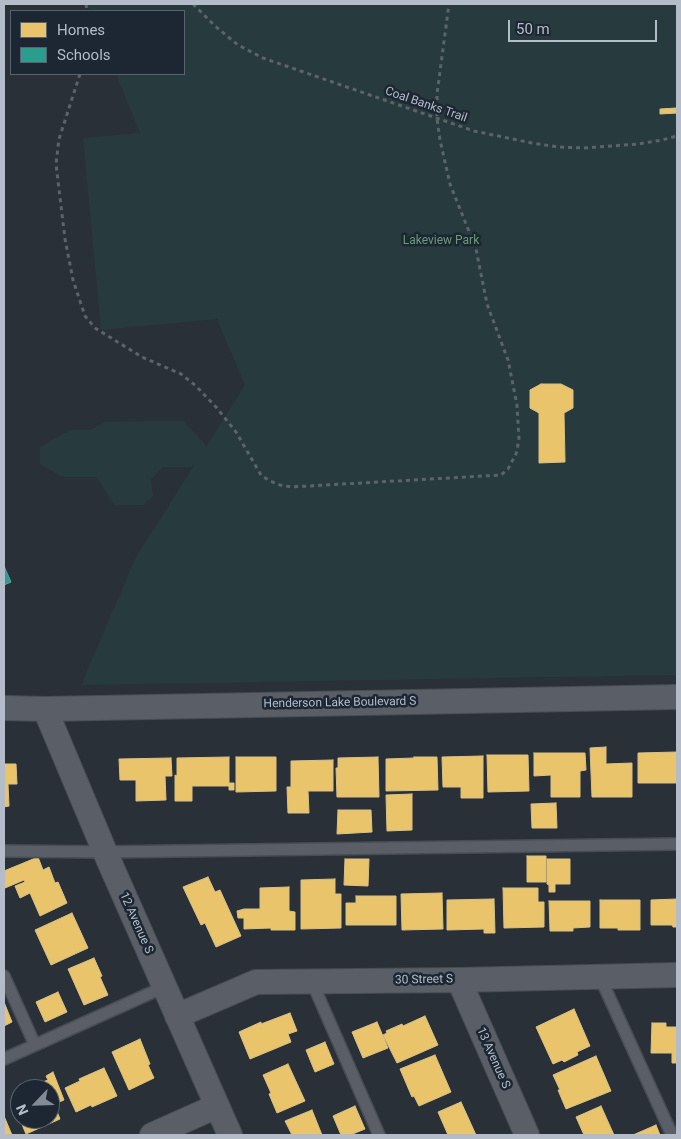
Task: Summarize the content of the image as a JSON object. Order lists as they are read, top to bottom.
{
  "streets": {
    "street": [
      "Henderson Lake Boulevard S",
      "12 Avenue S",
      "30 Street S",
      "13 Avenue S"
    ],
    "path": ["Coal Banks Trail"]
  },
  "crossings": [
    ["Henderson Lake Boulevard S", "12 Avenue S"],
    ["12 Avenue S", "30 Street S"],
    ["30 Street S", "13 Avenue S"]
  ],
  "parks": ["Lakeview Park"],
  "legend": ["Homes", "Schools"],
  "scale_bar": "50 m",
  "north": "bottom left"
}
